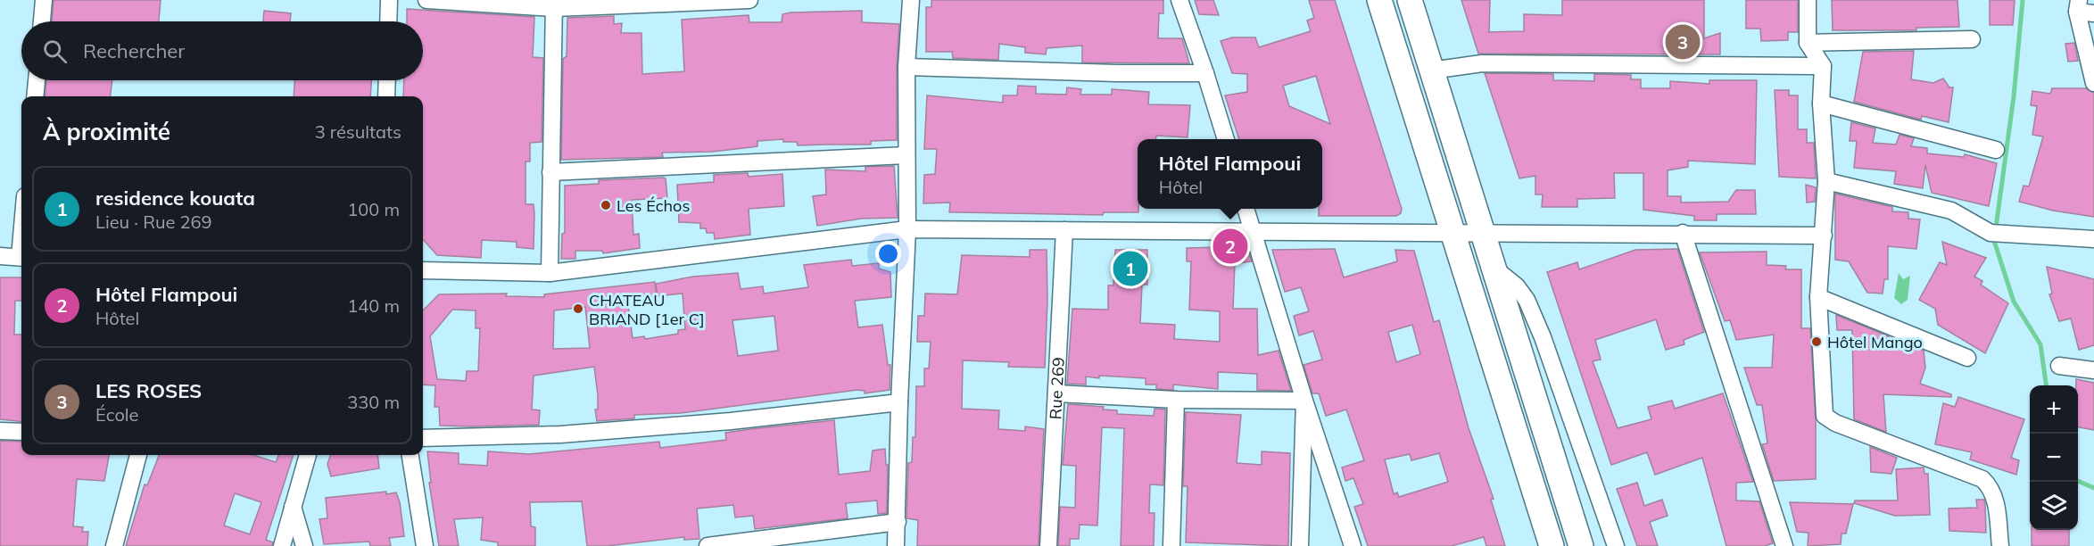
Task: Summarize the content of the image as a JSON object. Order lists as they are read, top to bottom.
{
  "streets": {
    "street": ["Rue 269"]
  },
  "places": ["Les Échos", "CHATEAU BRIAND [1er C]", "Hôtel Mango"],
  "page": {
    "search": "Rechercher",
    "pins": ["3", "2", "1"],
    "heading": ["À proximité", "3 résultats"],
    "popup": ["Hôtel Flampoui", "Hôtel"],
    "list": [
      {
        "mark": "1",
        "name": "residence kouata",
        "note": "Lieu · Rue 269",
        "value": "100 m"
      },
      {
        "mark": "2",
        "name": "Hôtel Flampoui",
        "note": "Hôtel",
        "value": "140 m"
      },
      {
        "mark": "3",
        "name": "LES ROSES",
        "note": "École",
        "value": "330 m"
      }
    ],
    "map_buttons": ["+", "−"]
  }
}
